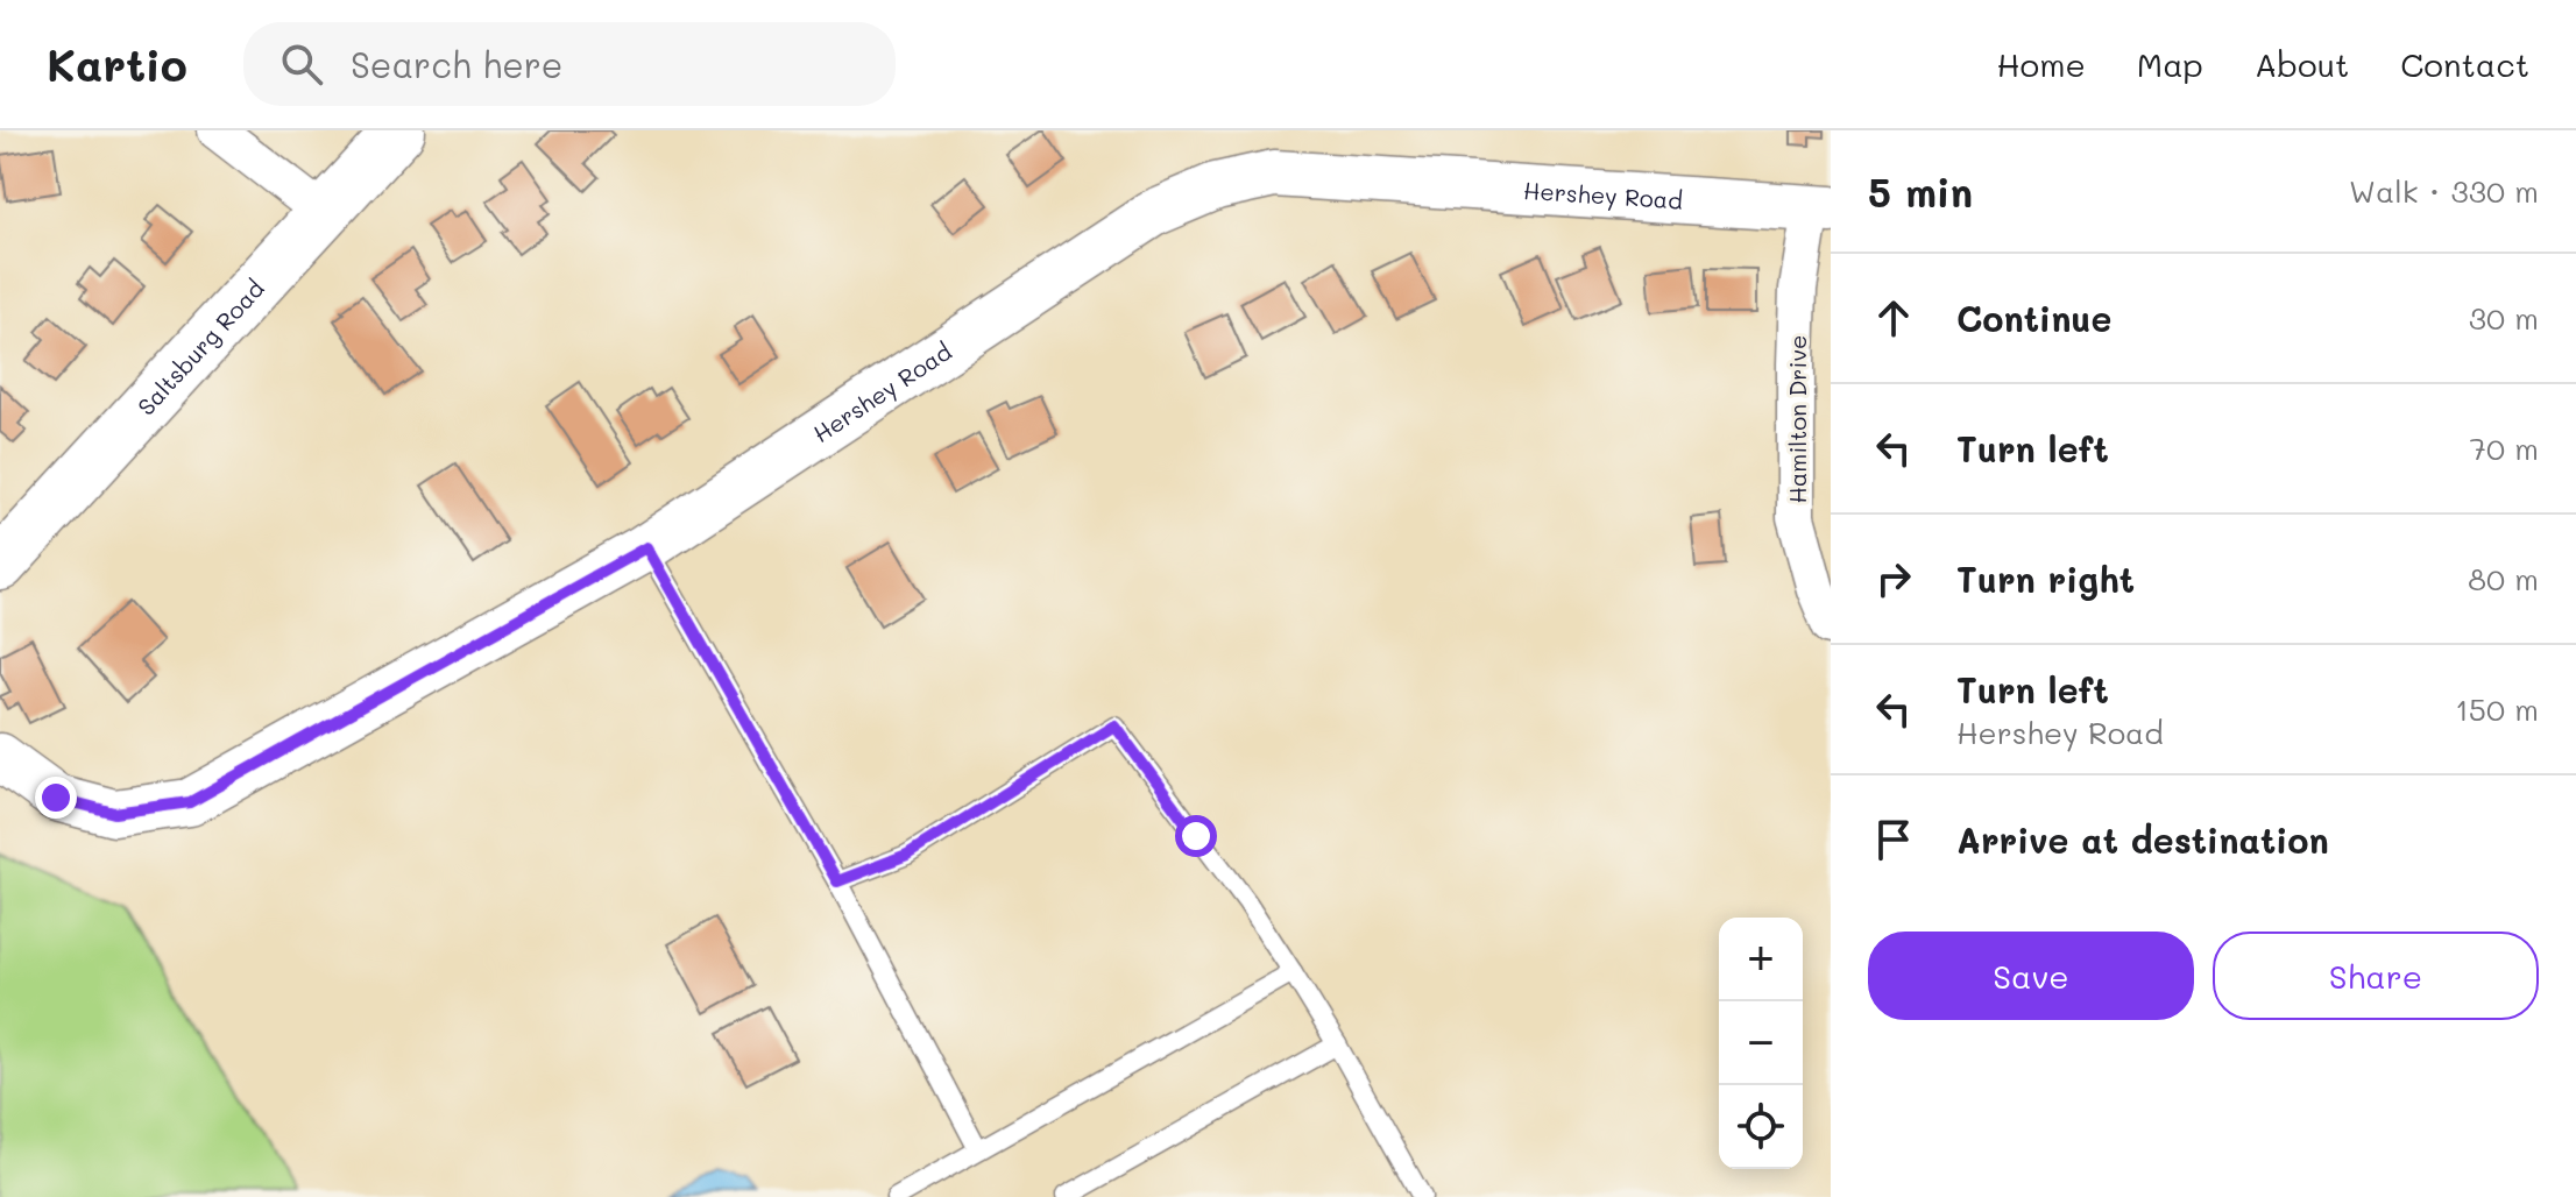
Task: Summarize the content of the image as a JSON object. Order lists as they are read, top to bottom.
{
  "streets": {
    "main road": ["Saltsburg Road"],
    "street": ["Hershey Road", "Hamilton Drive"]
  },
  "crossings": [
    ["Hershey Road", "Hamilton Drive"]
  ],
  "page": {
    "header": "Kartio",
    "search": "Search here",
    "nav": [
      "Home",
      "Map",
      "About",
      "Contact"
    ],
    "heading": ["5 min", "Walk · 330 m"],
    "list": [
      ["Continue", "30 m"],
      ["Turn left", "70 m"],
      ["Turn right", "80 m"],
      ["Turn left", "Hershey Road", "150 m"],
      "Arrive at destination"
    ],
    "buttons": ["Save", "Share"],
    "map_buttons": ["+", "−"]
  }
}
